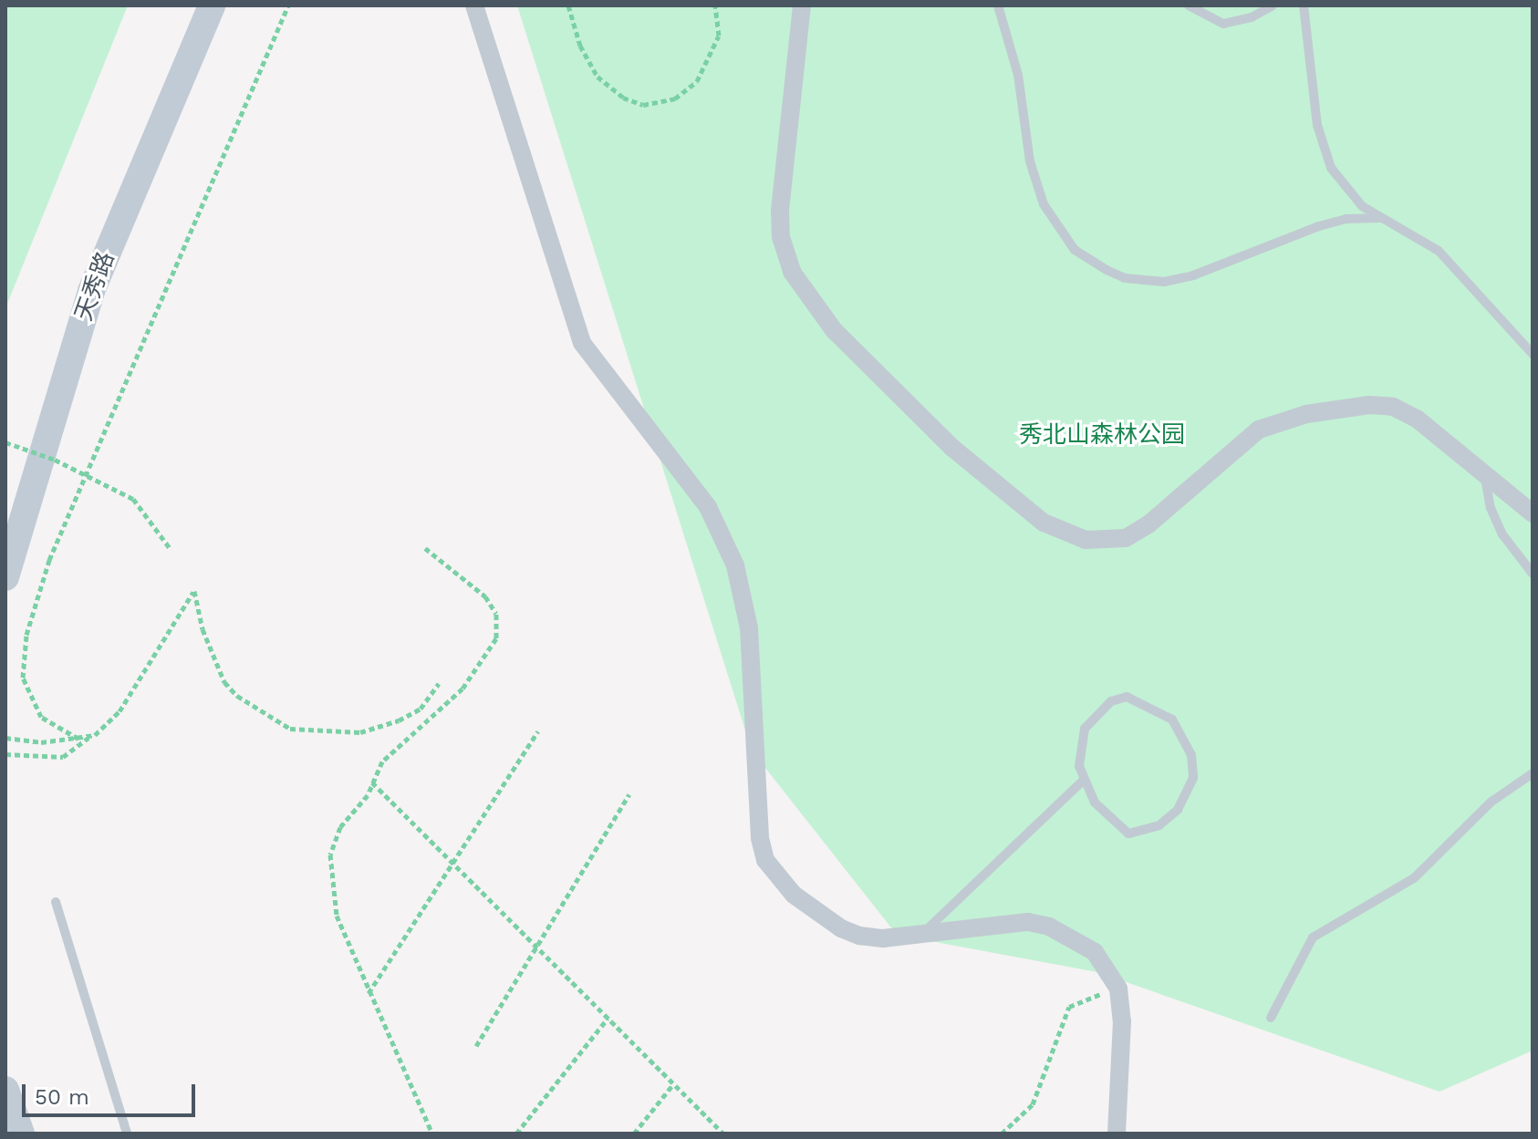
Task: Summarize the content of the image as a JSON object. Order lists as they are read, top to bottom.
{
  "streets": {
    "main road": ["天秀路"]
  },
  "parks": ["秀北山森林公园"],
  "scale_bar": "50 m"
}
